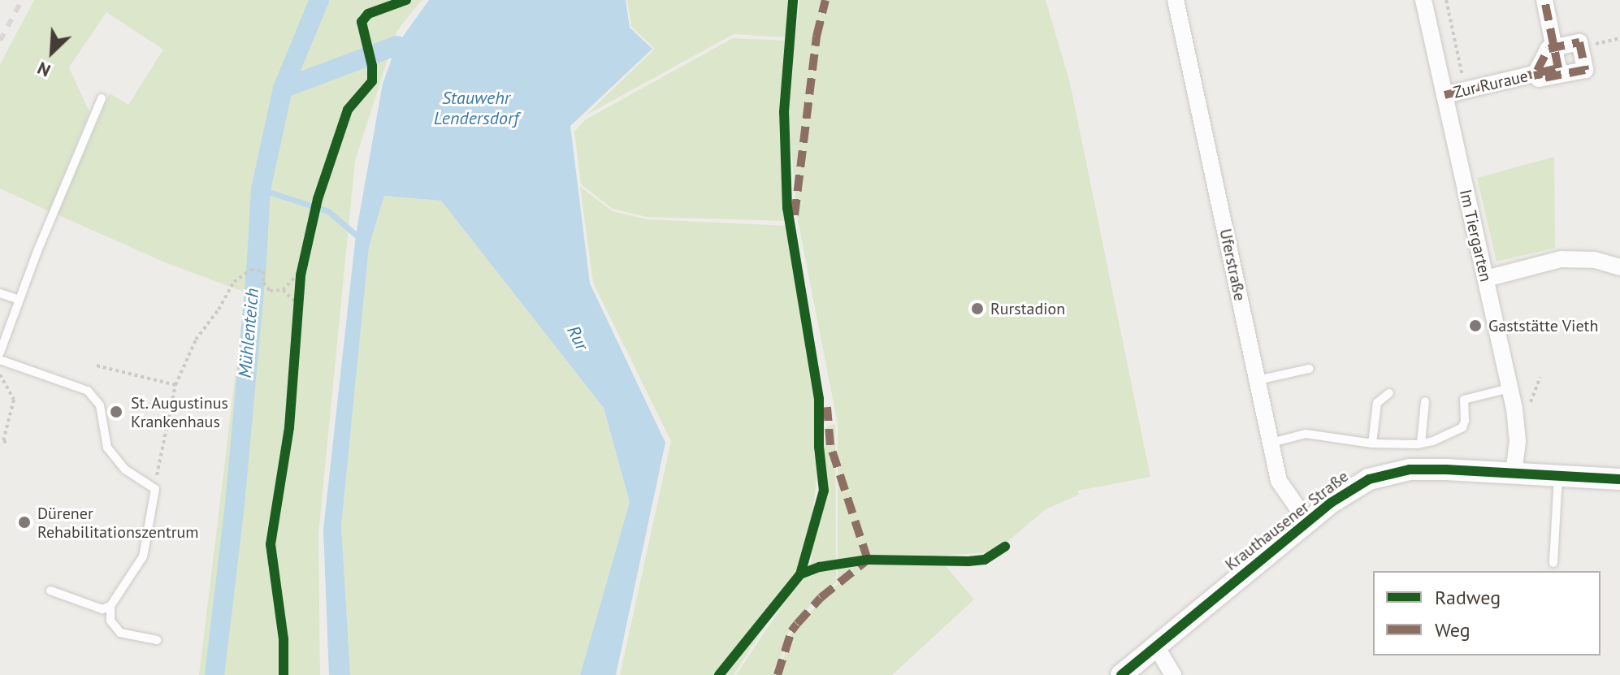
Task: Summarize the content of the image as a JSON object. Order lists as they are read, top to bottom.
{
  "streets": {
    "street": [
      "Zur Ruraue",
      "Im Tiergarten",
      "Uferstraße",
      "Krauthausener Straße"
    ]
  },
  "crossings": [
    ["Zur Ruraue", "Im Tiergarten"],
    ["Im Tiergarten", "Krauthausener Straße"],
    ["Uferstraße", "Krauthausener Straße"]
  ],
  "water": ["Stauwehr Lendersdorf", "Mühlenteich", "Rur"],
  "places": [
    "Rurstadion",
    "Gaststätte Vieth",
    "St. Augustinus Krankenhaus",
    "Dürener Rehabilitationszentrum"
  ],
  "legend": ["Radweg", "Weg"],
  "north": "bottom left"
}
